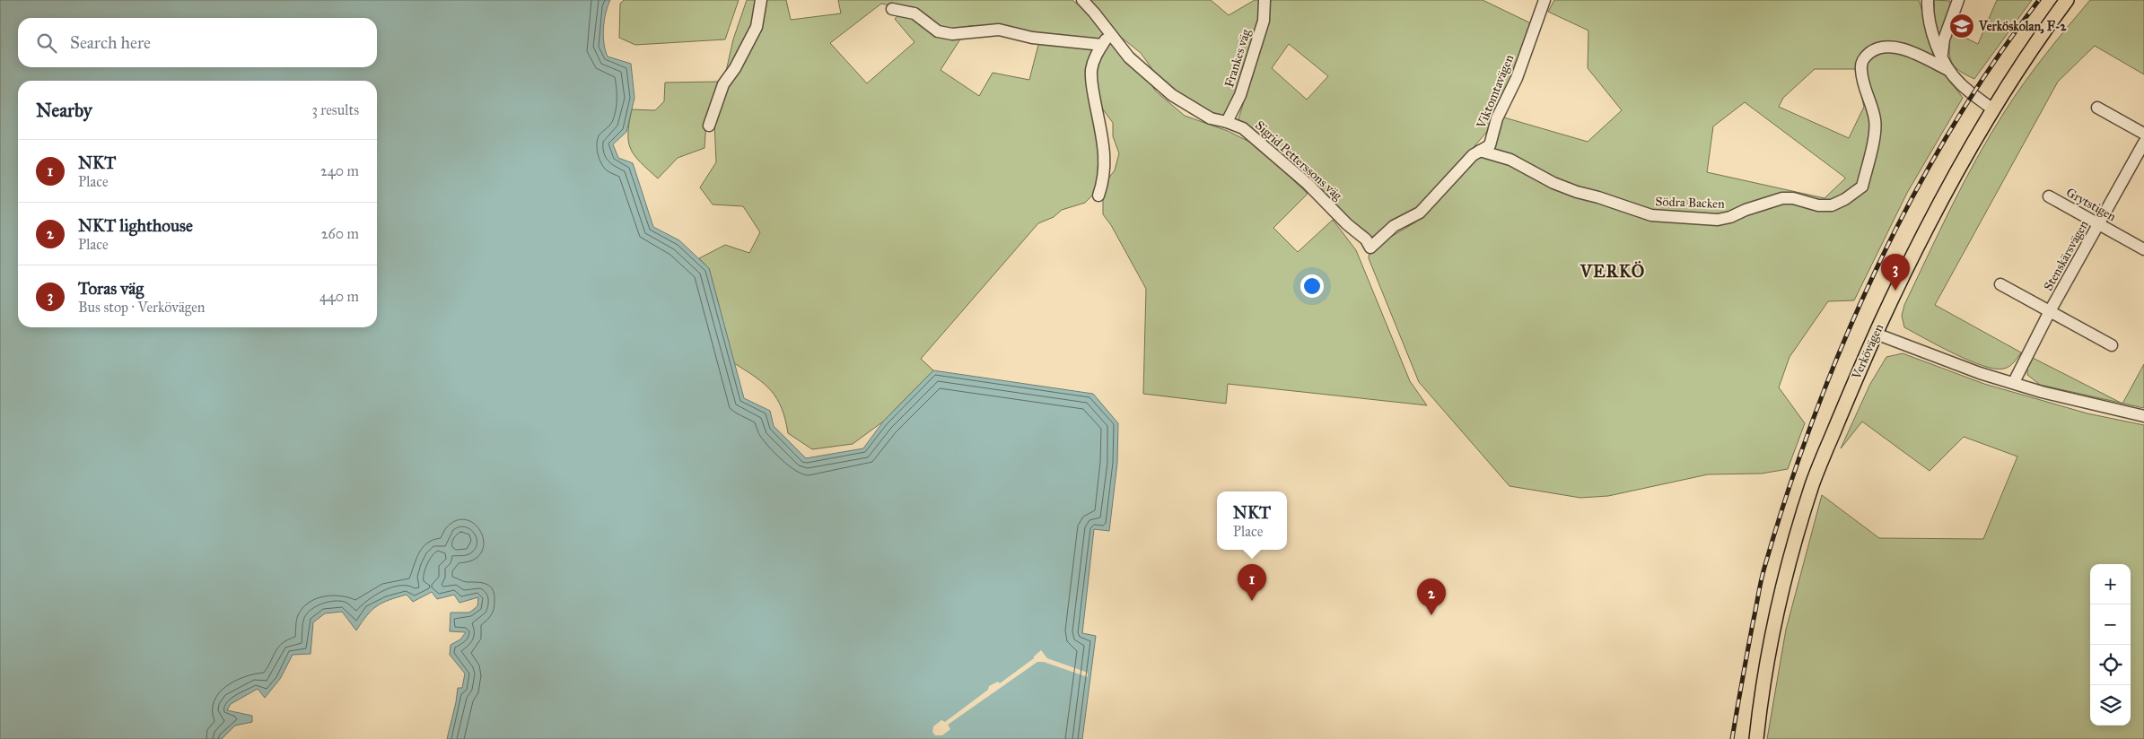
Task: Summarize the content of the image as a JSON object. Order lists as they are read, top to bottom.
{
  "streets": {
    "main road": ["Verkövägen"],
    "street": [
      "Frankes väg",
      "Viktomtavägen",
      "Sigrid Petterssons väg",
      "Södra Backen",
      "Grytstigen",
      "Stenskärsvägen"
    ]
  },
  "crossings": [
    ["Frankes väg", "Sigrid Petterssons väg"],
    ["Viktomtavägen", "Sigrid Petterssons väg"],
    ["Viktomtavägen", "Södra Backen"],
    ["Grytstigen", "Stenskärsvägen"]
  ],
  "districts": ["VERKÖ"],
  "places": {
    "school or university": ["Verköskolan, F-2"]
  },
  "page": {
    "search": "Search here",
    "heading": ["Nearby", "3 results"],
    "list": [
      {
        "mark": "1",
        "name": "NKT",
        "note": "Place",
        "value": "240 m"
      },
      {
        "mark": "2",
        "name": "NKT lighthouse",
        "note": "Place",
        "value": "260 m"
      },
      {
        "mark": "3",
        "name": "Toras väg",
        "note": "Bus stop · Verkövägen",
        "value": "440 m"
      }
    ],
    "pins": ["3", "1", "2"],
    "popup": ["NKT", "Place"],
    "map_buttons": ["+", "−"]
  }
}
